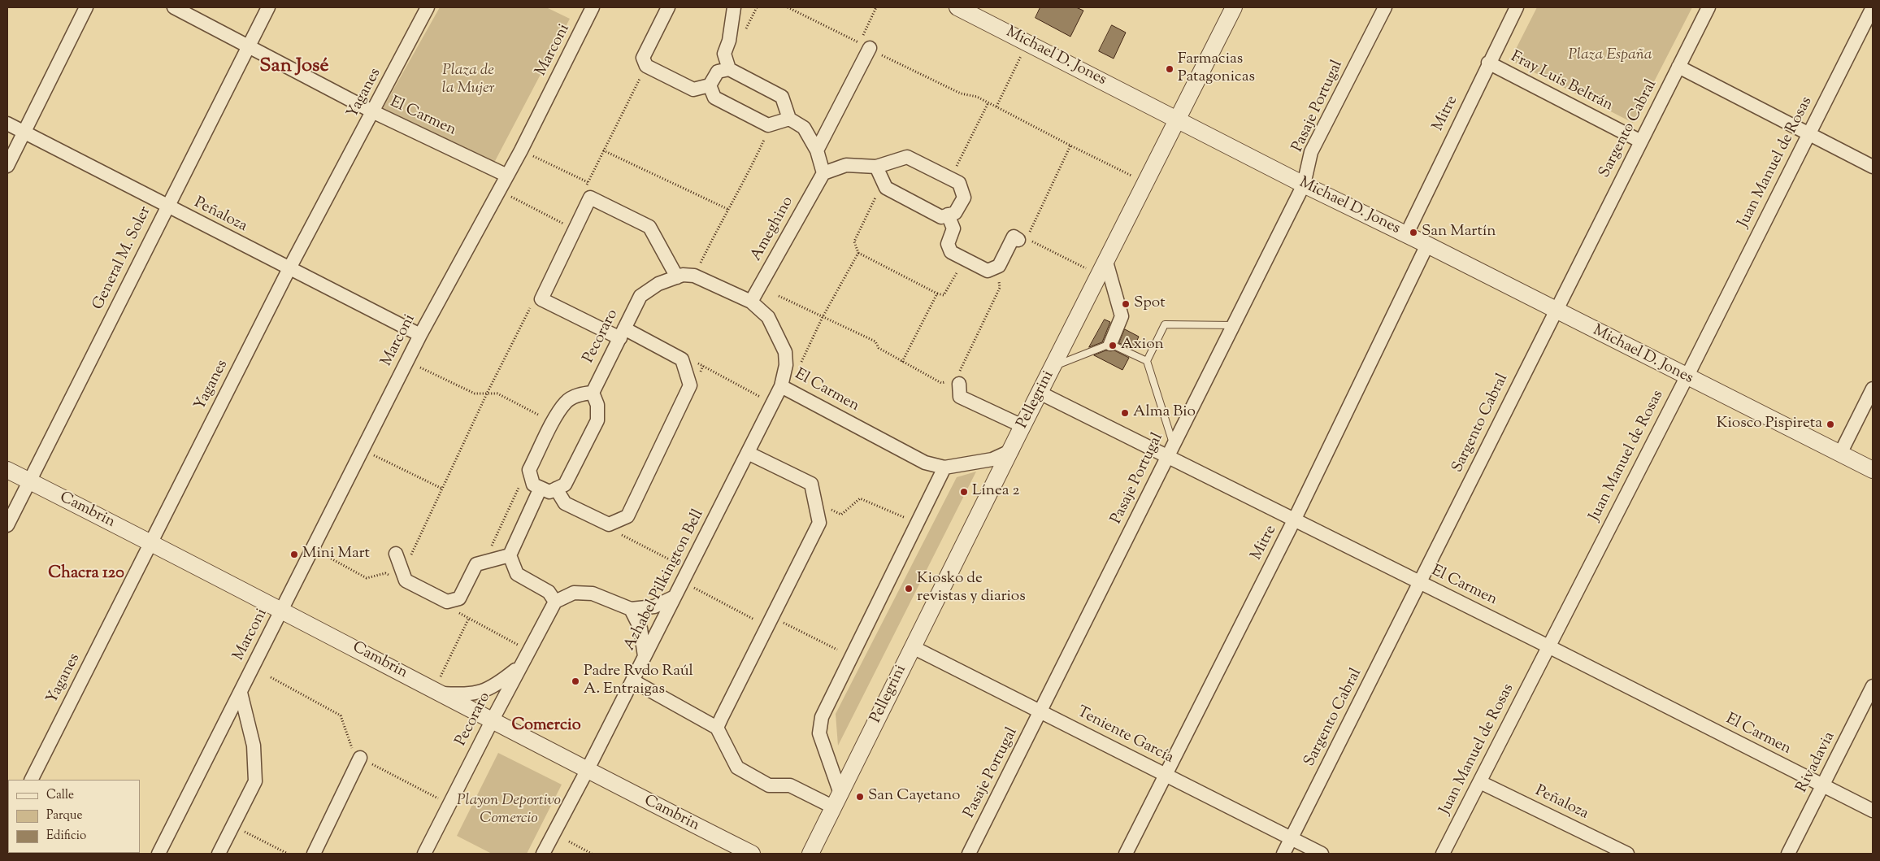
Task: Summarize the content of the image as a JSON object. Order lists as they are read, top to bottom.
{
  "streets": {
    "street": [
      "Marconi",
      "Michael D. Jones",
      "Fray Luis Beltrán",
      "Yaganes",
      "Pasaje Portugal",
      "Mitre",
      "El Carmen",
      "Sargento Cabral",
      "Juan Manuel de Rosas",
      "Peñaloza",
      "Ameghino",
      "General M. Soler",
      "Pecoraro",
      "Pellegrini",
      "Cambrin",
      "Azhabel Pilkington Bell",
      "Teniente García",
      "Rivadavia"
    ]
  },
  "crossings": [
    ["Marconi", "El Carmen"],
    ["Marconi", "Peñaloza"],
    ["Marconi", "Cambrin"],
    ["Michael D. Jones", "Pasaje Portugal"],
    ["Michael D. Jones", "Mitre"],
    ["Michael D. Jones", "Sargento Cabral"],
    ["Michael D. Jones", "Juan Manuel de Rosas"],
    ["Michael D. Jones", "Pellegrini"],
    ["Fray Luis Beltrán", "Mitre"],
    ["Fray Luis Beltrán", "Sargento Cabral"],
    ["Yaganes", "El Carmen"],
    ["Yaganes", "Peñaloza"],
    ["Yaganes", "Cambrin"],
    ["Pasaje Portugal", "El Carmen"],
    ["Pasaje Portugal", "Teniente García"],
    ["Mitre", "El Carmen"],
    ["Mitre", "Teniente García"],
    ["El Carmen", "Sargento Cabral"],
    ["El Carmen", "Juan Manuel de Rosas"],
    ["El Carmen", "Ameghino"],
    ["El Carmen", "General M. Soler"],
    ["El Carmen", "Pecoraro"],
    ["El Carmen", "Pellegrini"],
    ["El Carmen", "Azhabel Pilkington Bell"],
    ["El Carmen", "Rivadavia"],
    ["Sargento Cabral", "Teniente García"],
    ["Juan Manuel de Rosas", "Peñaloza"],
    ["Peñaloza", "General M. Soler"],
    ["General M. Soler", "Cambrin"],
    ["Pecoraro", "Cambrin"],
    ["Pellegrini", "Teniente García"],
    ["Cambrin", "Azhabel Pilkington Bell"]
  ],
  "districts": ["San José", "Chacra 120", "Comercio"],
  "parks": ["Plaza España", "Plaza de la Mujer", "Playon Deportivo Comercio"],
  "places": [
    "Farmacias Patagonicas",
    "San Martín",
    "Spot",
    "Axion",
    "Alma Bio",
    "Kiosco Pispireta",
    "Línea 2",
    "Mini Mart",
    "Kiosko de revistas y diarios",
    "Padre Rvdo Raúl A. Entraigas",
    "San Cayetano"
  ],
  "legend": ["Calle", "Parque", "Edificio"]
}
